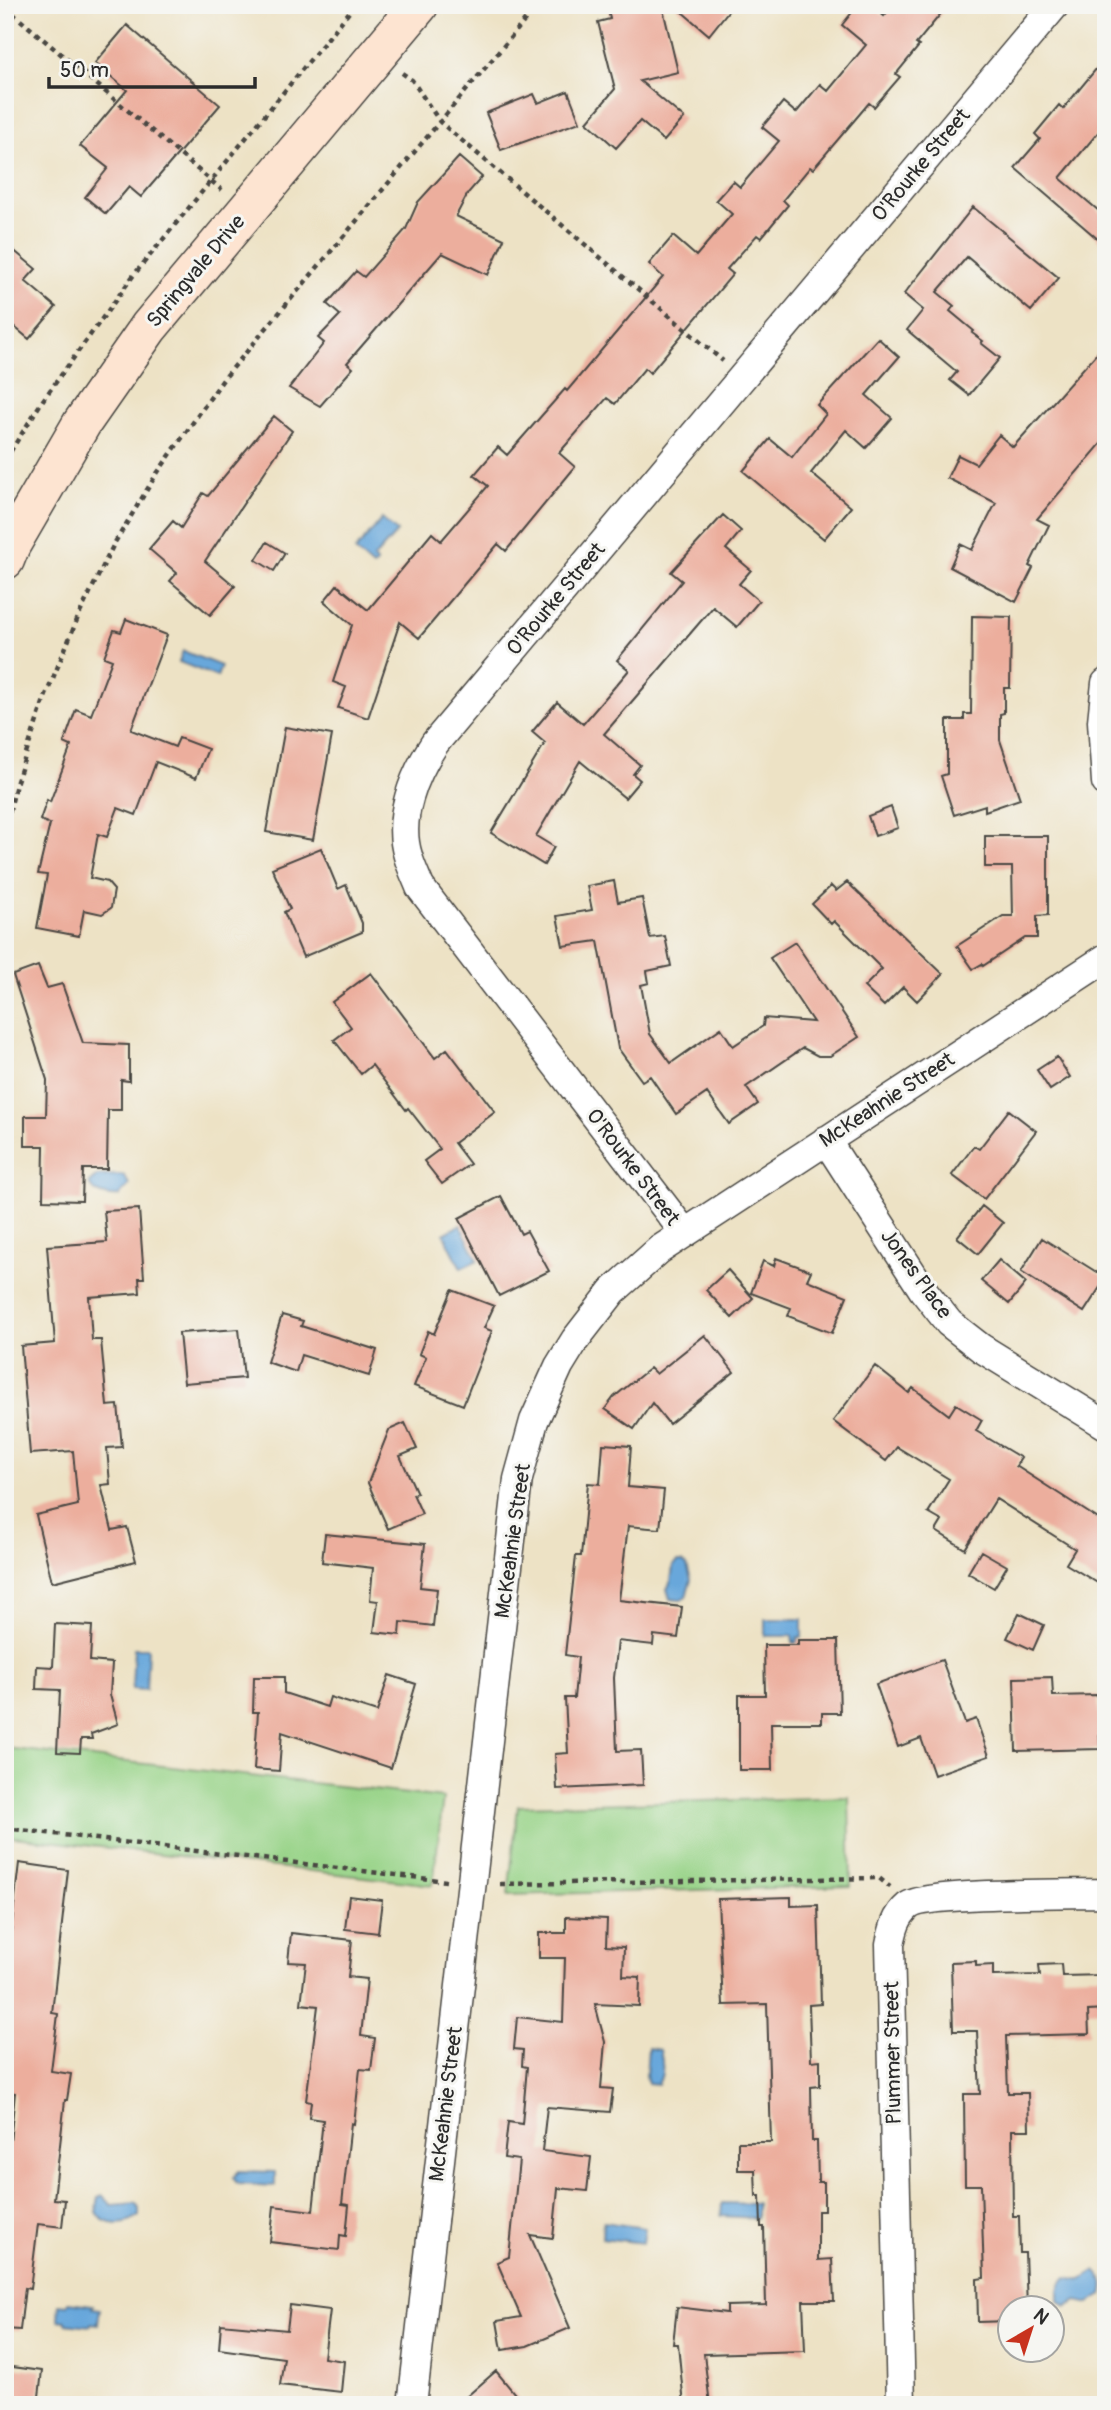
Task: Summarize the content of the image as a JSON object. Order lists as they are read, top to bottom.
{
  "streets": {
    "main road": ["Springvale Drive"],
    "street": [
      "O'Rourke Street",
      "McKeahnie Street",
      "Jones Place",
      "Plummer Street"
    ]
  },
  "crossings": [
    ["O'Rourke Street", "McKeahnie Street"],
    ["McKeahnie Street", "Jones Place"]
  ],
  "scale_bar": "50 m",
  "north": "top right"
}
